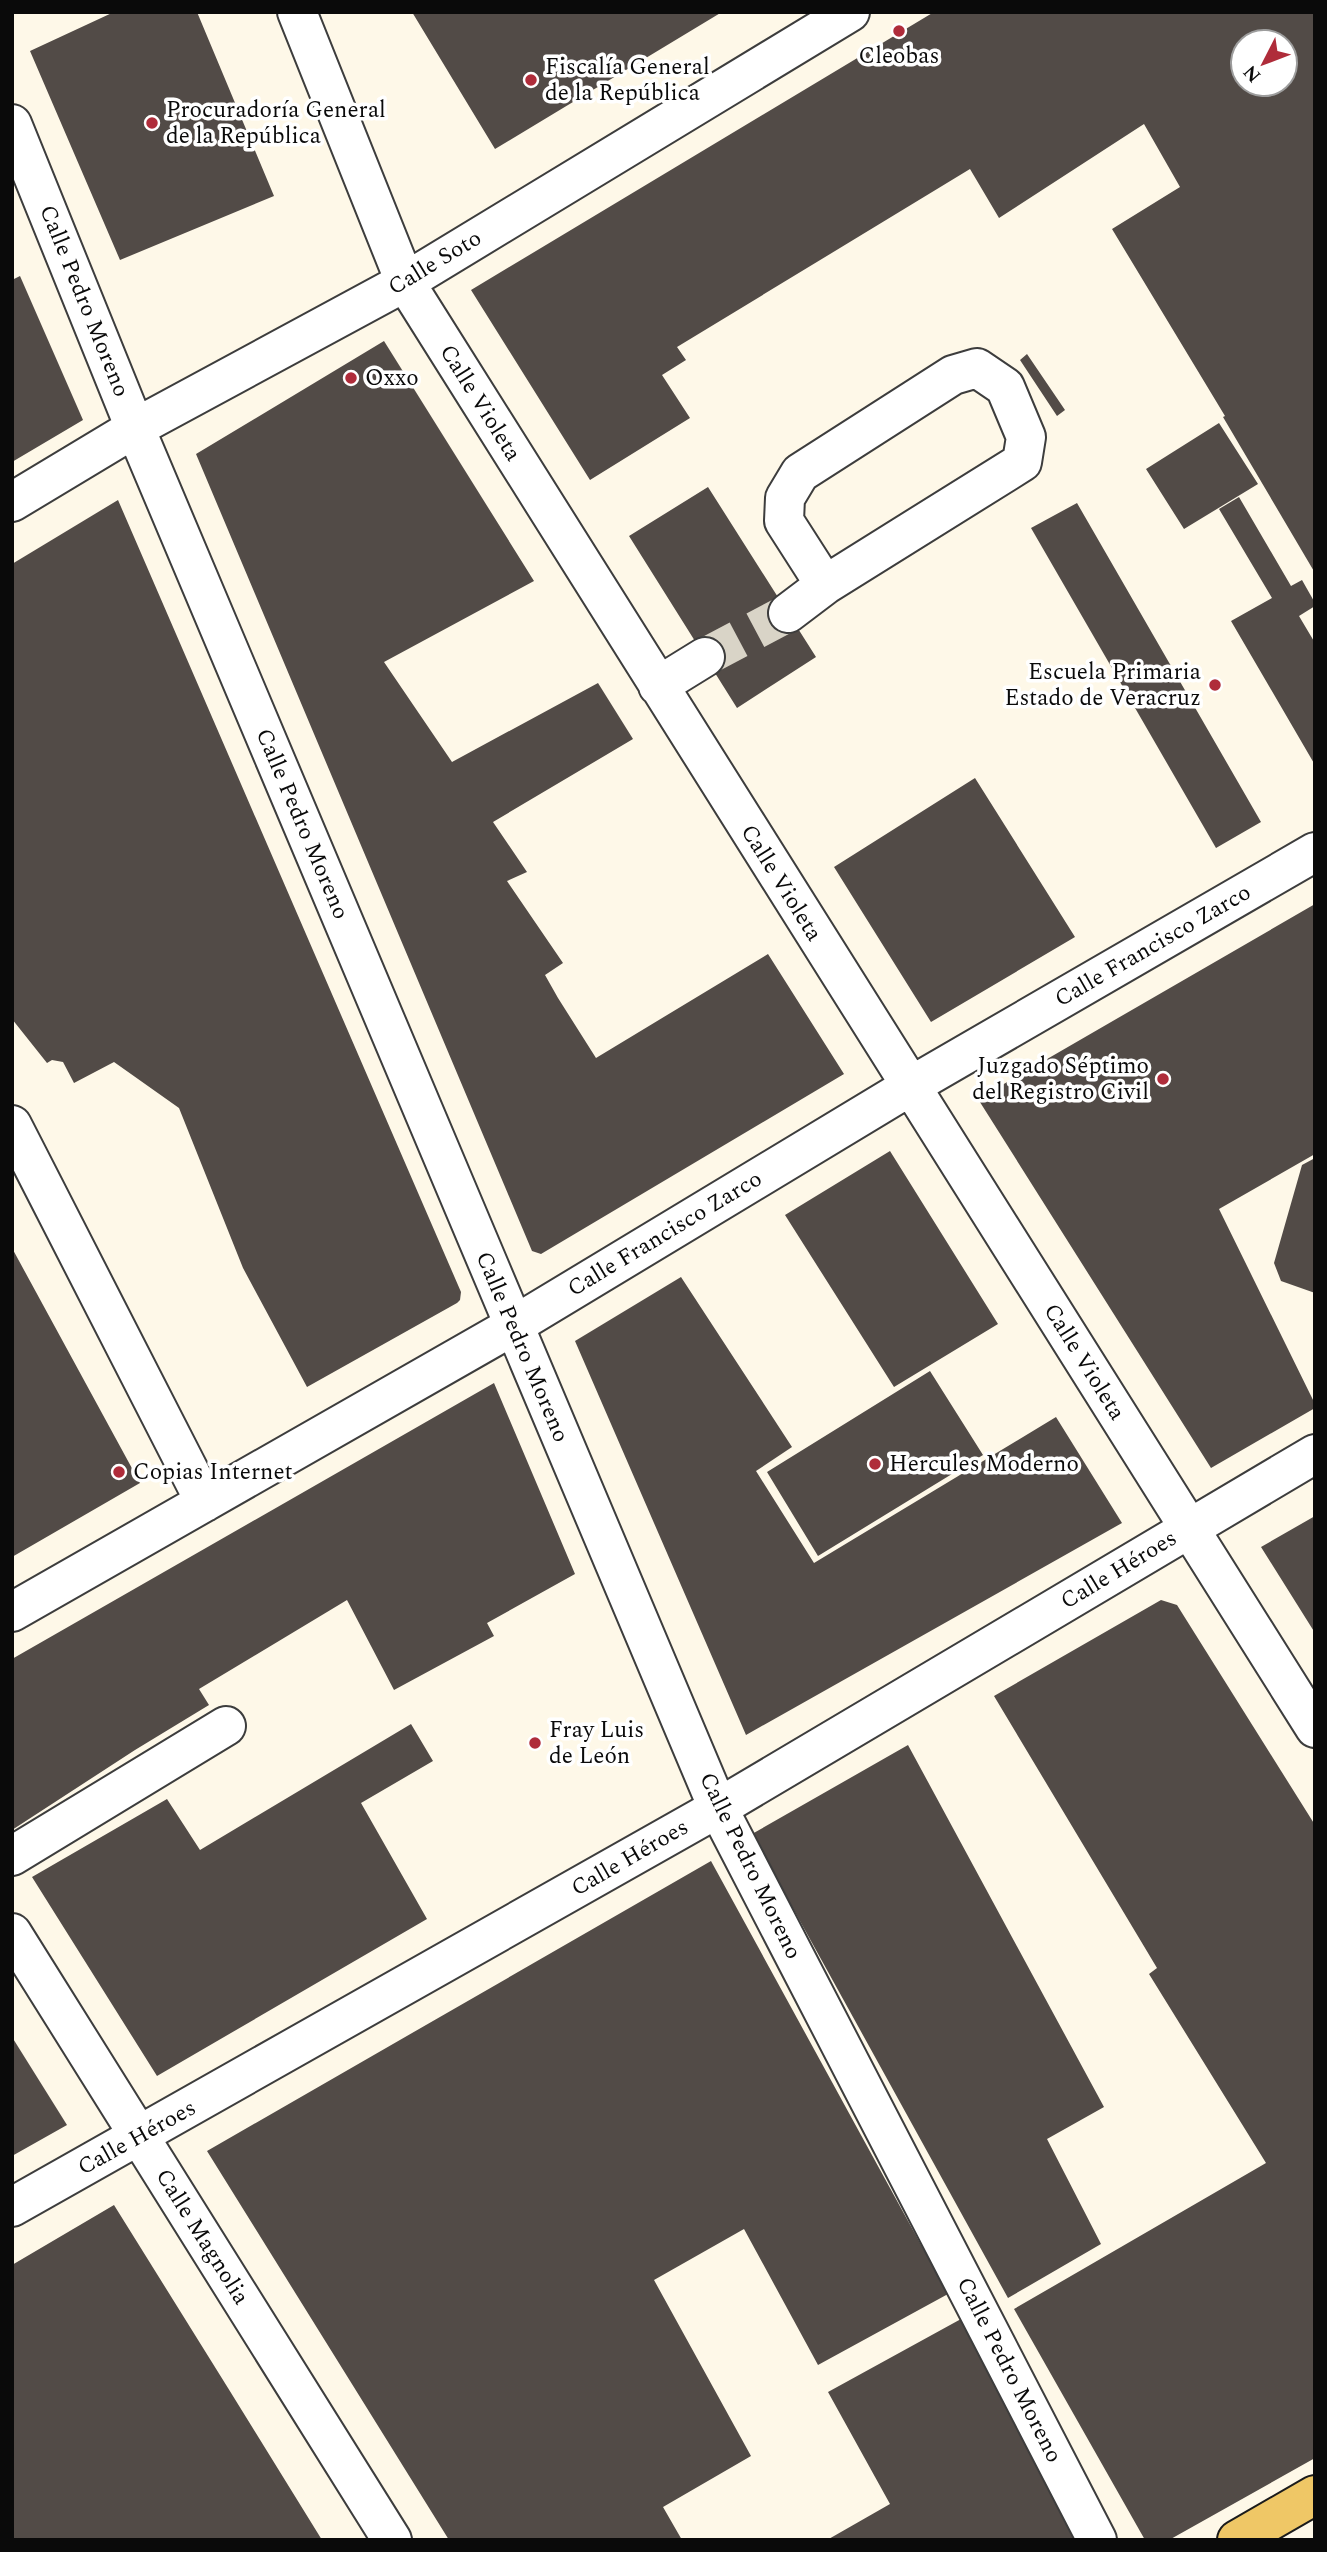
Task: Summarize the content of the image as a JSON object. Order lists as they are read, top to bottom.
{
  "streets": {
    "street": [
      "Calle Soto",
      "Calle Pedro Moreno",
      "Calle Violeta",
      "Calle Francisco Zarco",
      "Calle Héroes",
      "Calle Magnolia"
    ]
  },
  "crossings": [
    ["Calle Soto", "Calle Pedro Moreno"],
    ["Calle Soto", "Calle Violeta"],
    ["Calle Pedro Moreno", "Calle Francisco Zarco"],
    ["Calle Pedro Moreno", "Calle Héroes"],
    ["Calle Violeta", "Calle Francisco Zarco"],
    ["Calle Violeta", "Calle Héroes"],
    ["Calle Héroes", "Calle Magnolia"]
  ],
  "places": [
    "Cleobas",
    "Fiscalía General de la República",
    "Procuradoría General de la República",
    "Oxxo",
    "Escuela Primaria Estado de Veracruz",
    "Juzgado Séptimo del Registro Civil",
    "Hercules Moderno",
    "Copias Internet",
    "Fray Luis de León"
  ],
  "north": "bottom left"
}
